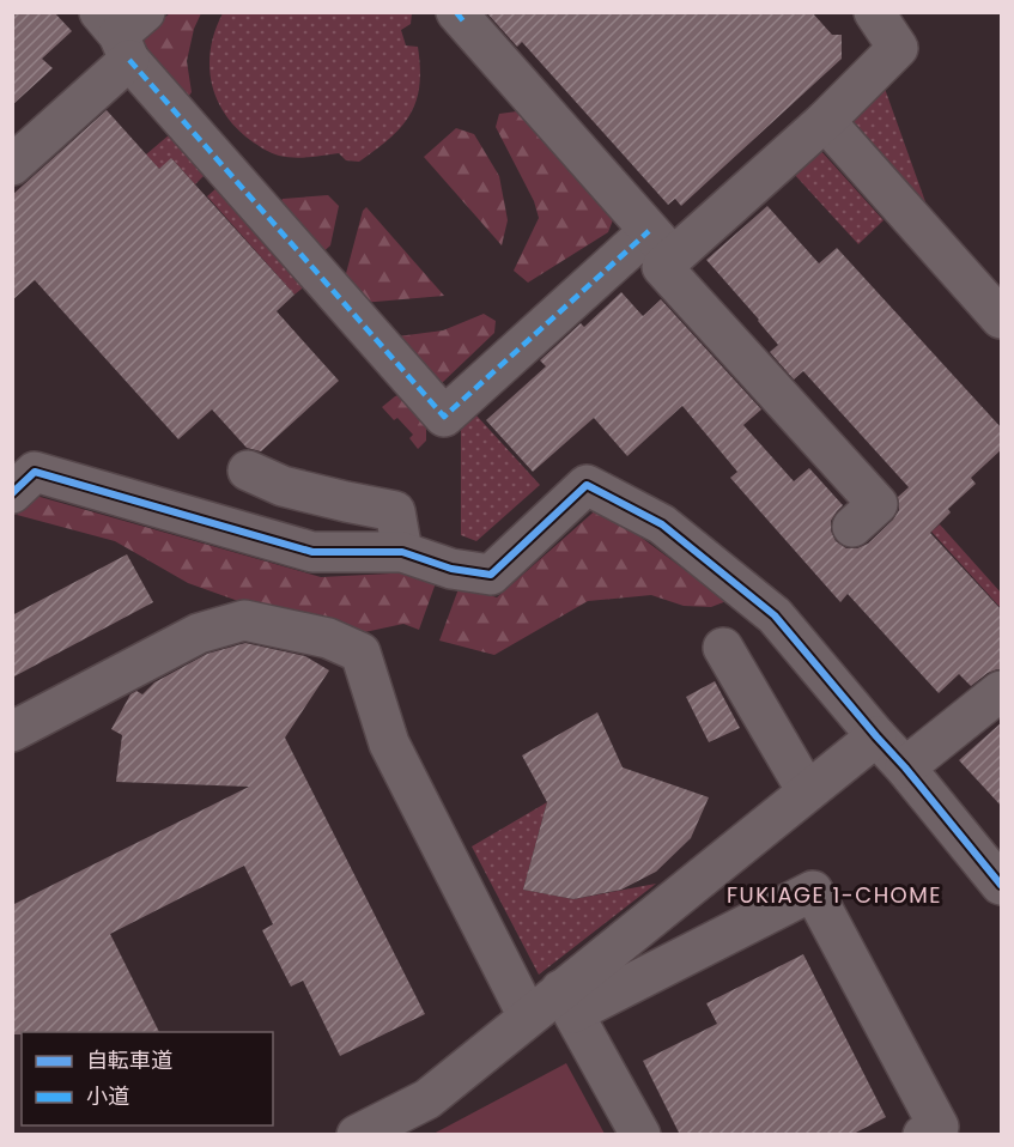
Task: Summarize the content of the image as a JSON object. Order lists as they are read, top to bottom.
{
  "districts": ["FUKIAGE 1-CHOME"],
  "legend": ["自転車道", "小道"]
}
